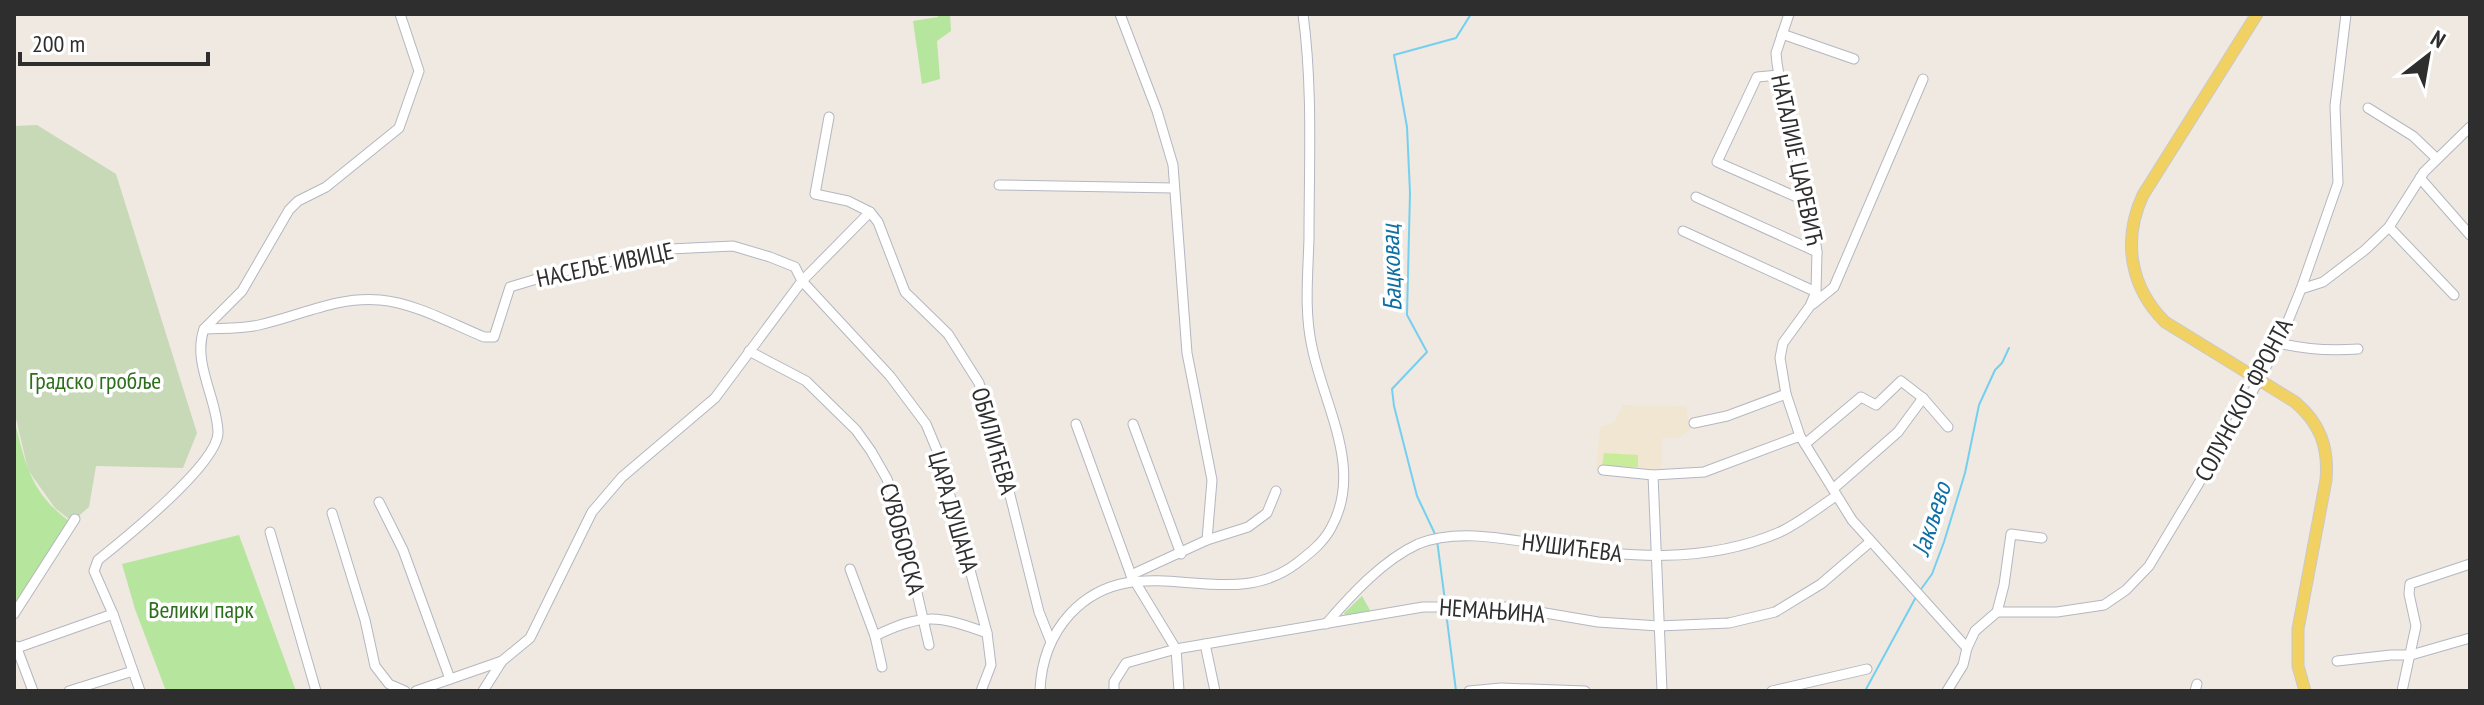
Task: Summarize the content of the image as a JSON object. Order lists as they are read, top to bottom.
{
  "streets": {
    "street": [
      "НАТАЛИЈЕ ЦАРЕВИЋ",
      "НАСЕЉЕ ИВИЦЕ",
      "СОЛУНСКОГ ФРОНТА",
      "ОБИЛИЋЕВА",
      "ЦАРА ДУШАНА",
      "СУВОБОРСКА",
      "НУШИЋЕВА",
      "НЕМАЊИНА"
    ]
  },
  "crossings": [
    ["НАТАЛИЈЕ ЦАРЕВИЋ", "НУШИЋЕВА"],
    ["НАТАЛИЈЕ ЦАРЕВИЋ", "НЕМАЊИНА"],
    ["НАСЕЉЕ ИВИЦЕ", "ЦАРА ДУШАНА"],
    ["НУШИЋЕВА", "НЕМАЊИНА"]
  ],
  "water": ["Бацковац", "Јакљево"],
  "parks": ["Градско гробље", "Велики парк"],
  "scale_bar": "200 m",
  "north": "top right"
}
